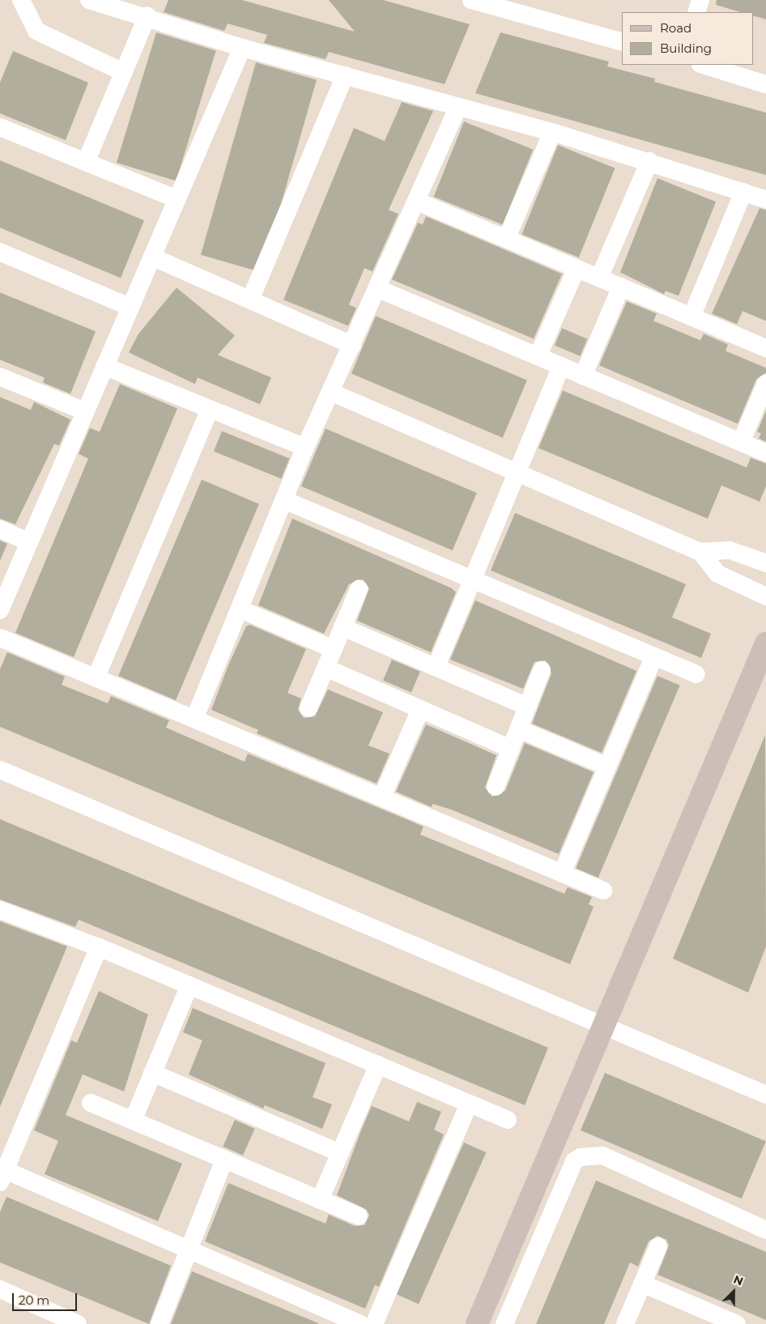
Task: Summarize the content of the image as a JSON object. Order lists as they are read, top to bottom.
{
  "legend": ["Road", "Building"],
  "scale_bar": "20 m",
  "north": "top right"
}
